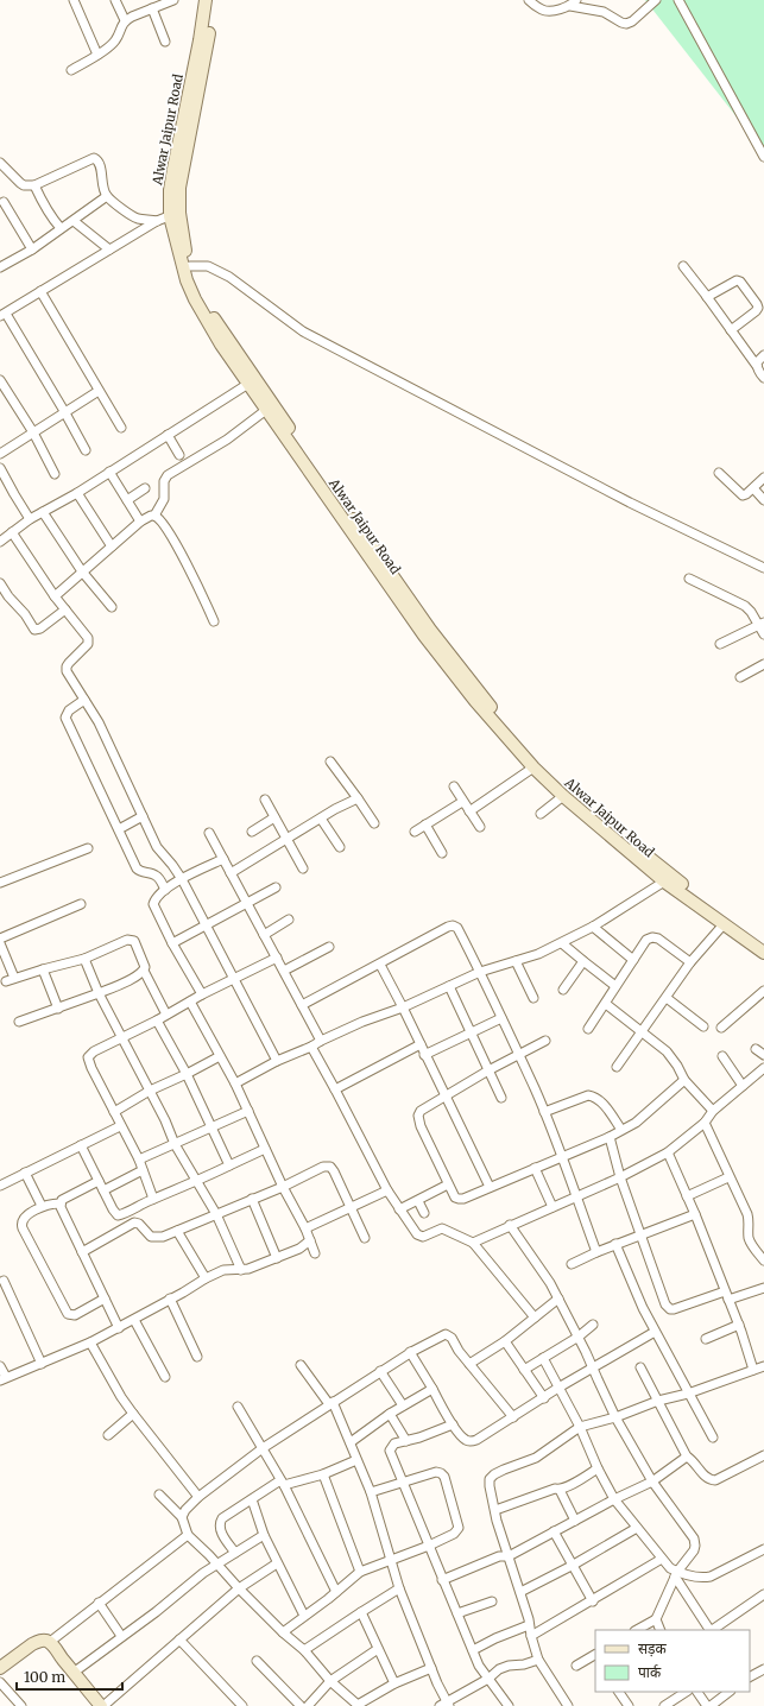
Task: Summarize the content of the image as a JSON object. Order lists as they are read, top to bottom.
{
  "streets": {
    "main road": ["Alwar Jaipur Road"]
  },
  "legend": ["सड़क", "पार्क"],
  "scale_bar": "100 m"
}
